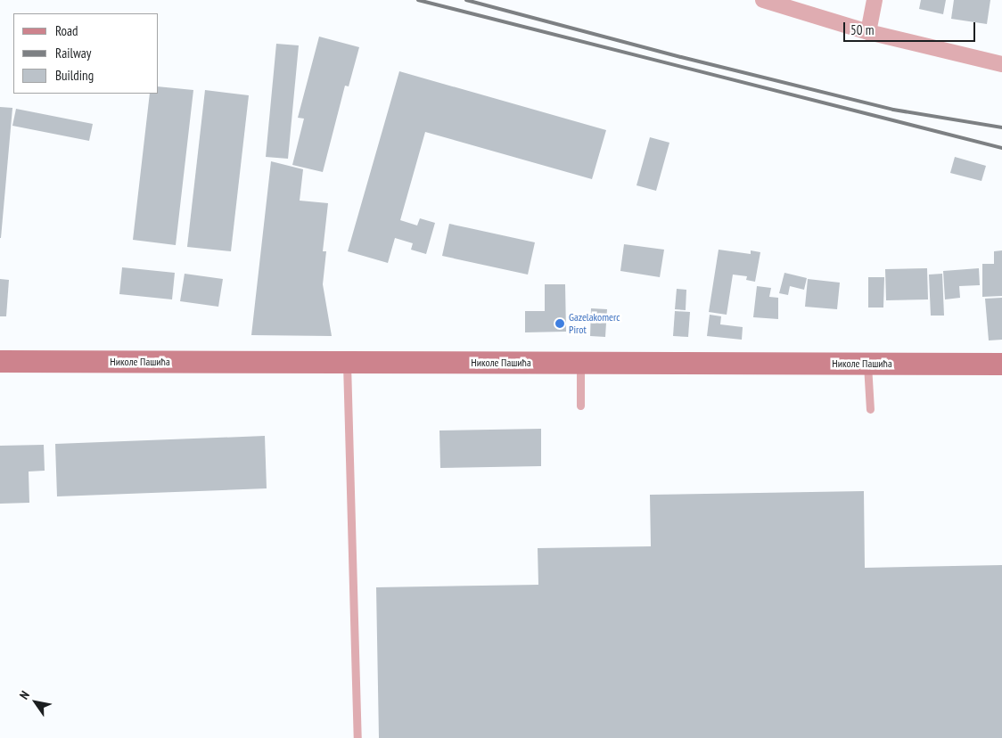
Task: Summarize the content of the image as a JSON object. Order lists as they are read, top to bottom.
{
  "streets": {
    "main road": ["Николе Пашића"]
  },
  "places": ["Gazelakomerc Pirot"],
  "legend": ["Road", "Railway", "Building"],
  "scale_bar": "50 m",
  "north": "top left"
}
